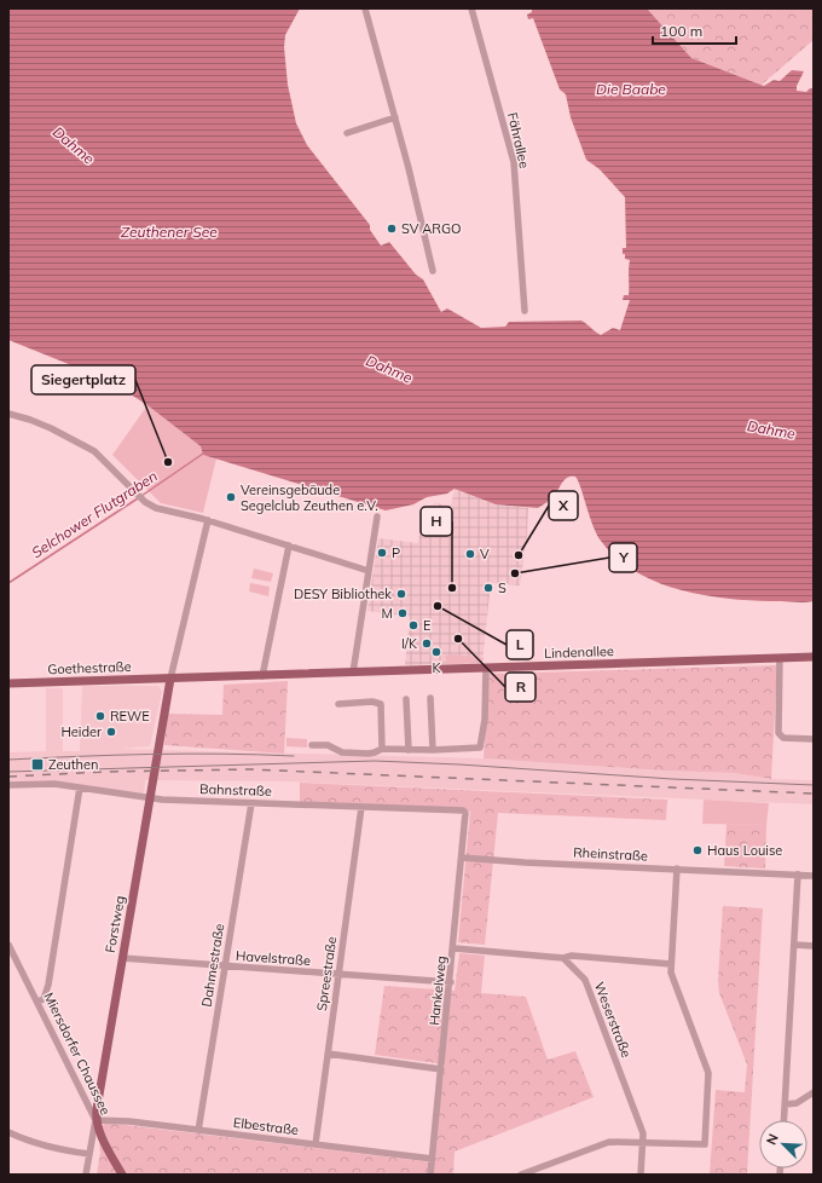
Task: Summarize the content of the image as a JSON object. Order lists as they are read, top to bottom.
{
  "streets": {
    "main road": [
      "Lindenallee",
      "Goethestraße",
      "Forstweg",
      "Miersdorfer Chaussee"
    ],
    "street": [
      "Fährallee",
      "Bahnstraße",
      "Rheinstraße",
      "Havelstraße",
      "Dahmestraße",
      "Spreestraße",
      "Hankelweg",
      "Weserstraße",
      "Elbestraße"
    ]
  },
  "crossings": [
    ["Lindenallee", "Goethestraße"],
    ["Lindenallee", "Forstweg"],
    ["Goethestraße", "Forstweg"],
    ["Bahnstraße", "Forstweg"],
    ["Bahnstraße", "Dahmestraße"],
    ["Bahnstraße", "Spreestraße"],
    ["Bahnstraße", "Hankelweg"],
    ["Rheinstraße", "Hankelweg"],
    ["Forstweg", "Havelstraße"],
    ["Forstweg", "Miersdorfer Chaussee"],
    ["Forstweg", "Elbestraße"],
    ["Havelstraße", "Dahmestraße"],
    ["Havelstraße", "Spreestraße"],
    ["Havelstraße", "Hankelweg"],
    ["Dahmestraße", "Elbestraße"],
    ["Spreestraße", "Elbestraße"],
    ["Hankelweg", "Elbestraße"],
    ["Miersdorfer Chaussee", "Elbestraße"]
  ],
  "water": [
    "Die Baabe",
    "Dahme",
    "Zeuthener See",
    "Selchower Flutgraben"
  ],
  "places": {
    "other": [
      "SV ARGO",
      "Siegertplatz",
      "Vereinsgebäude Segelclub Zeuthen e.V.",
      "P",
      "V",
      "X",
      "Y",
      "H",
      "S",
      "DESY Bibliothek",
      "L",
      "M",
      "E",
      "R",
      "I/K",
      "K",
      "REWE",
      "Heider",
      "Haus Louise"
    ],
    "transit": ["Zeuthen"]
  },
  "scale_bar": "100 m",
  "north": "top left"
}
